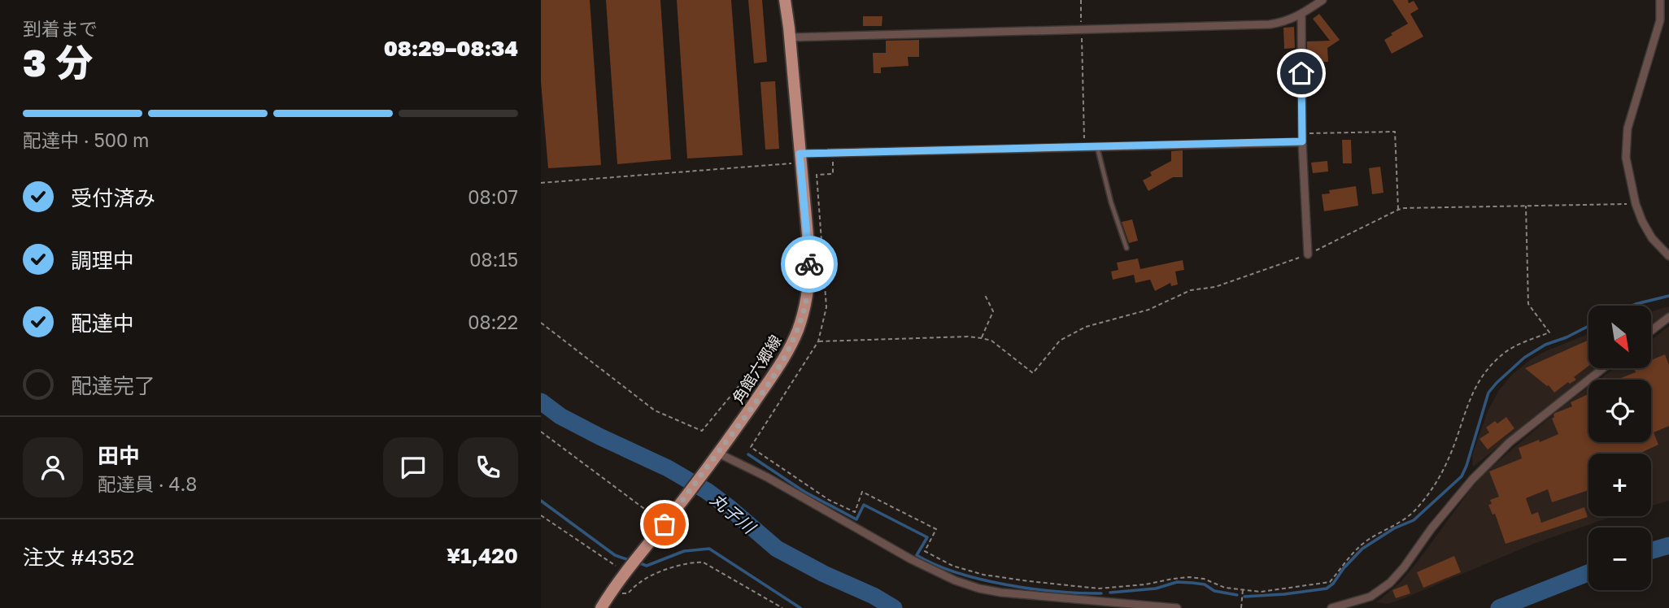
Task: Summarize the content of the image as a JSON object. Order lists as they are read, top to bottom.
{
  "streets": {
    "main road": ["角館六郷線"]
  },
  "water": ["丸子川"],
  "north": "bottom right",
  "page": {
    "heading": ["3 分", "到着まで", "08:29–08:34"],
    "panel": [
      "田中",
      "配達員 · 4.8",
      "注文 #4352",
      "¥1,420"
    ],
    "bar": "配達中 · 500 m",
    "list": [
      ["受付済み", "08:07"],
      ["調理中", "08:15"],
      ["配達中", "08:22"],
      "配達完了"
    ],
    "map_buttons": ["+", "−"]
  }
}
